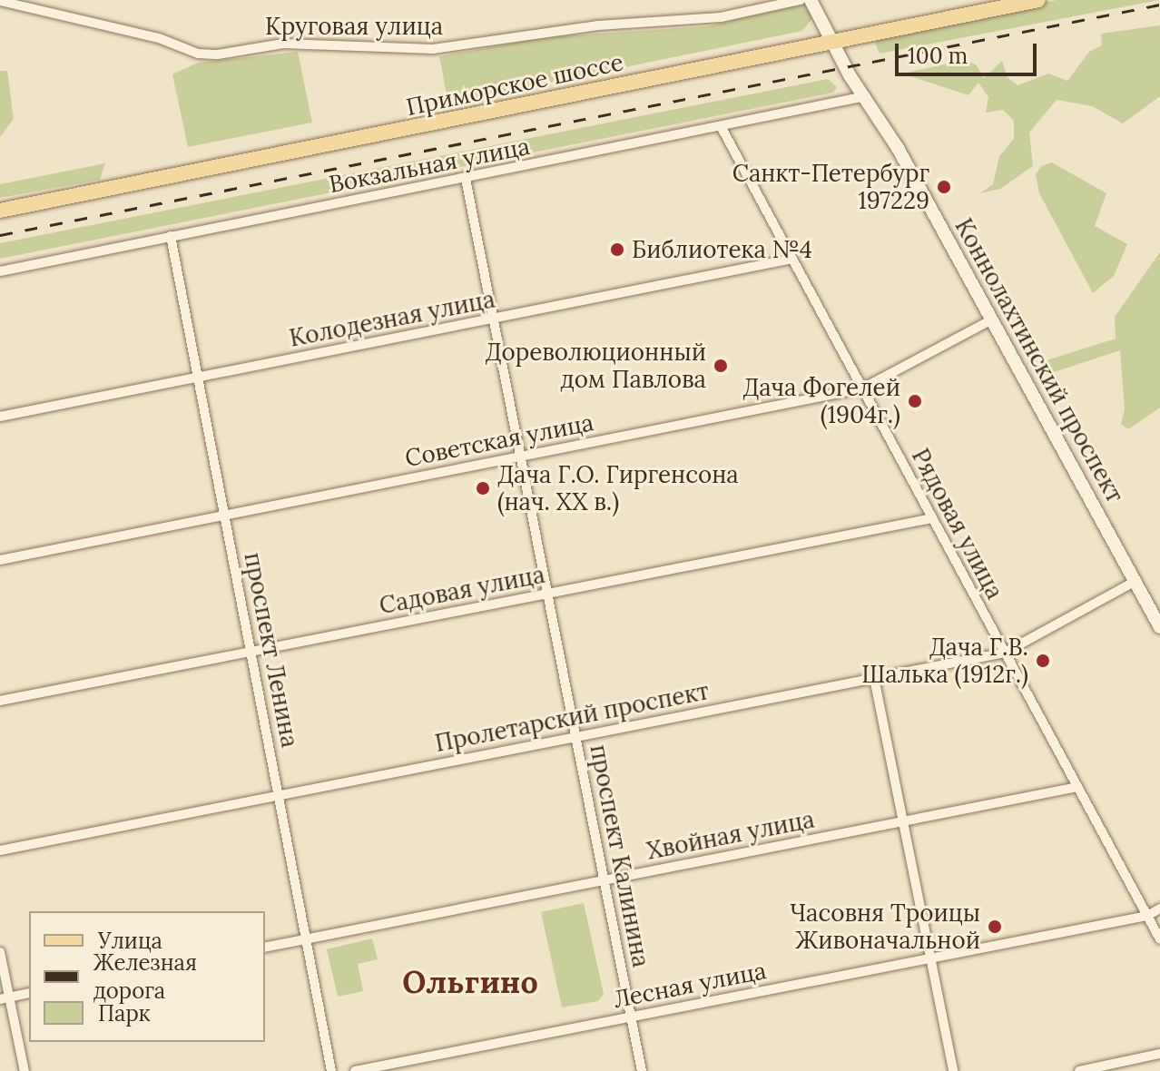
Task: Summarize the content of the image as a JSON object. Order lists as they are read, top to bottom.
{
  "streets": {
    "main road": ["Приморское шоссе", "Коннолахтинский проспект"],
    "street": [
      "Круговая улица",
      "Вокзальная улица",
      "Колодезная улица",
      "Советская улица",
      "Рядовая улица",
      "Садовая улица",
      "проспект Ленина",
      "Пролетарский проспект",
      "Хвойная улица",
      "проспект Калинина",
      "Лесная улица"
    ]
  },
  "crossings": [
    ["Приморское шоссе", "Коннолахтинский проспект"],
    ["Вокзальная улица", "Коннолахтинский проспект"],
    ["Вокзальная улица", "Рядовая улица"],
    ["Вокзальная улица", "проспект Ленина"],
    ["Вокзальная улица", "проспект Калинина"],
    ["Колодезная улица", "Рядовая улица"],
    ["Колодезная улица", "проспект Ленина"],
    ["Колодезная улица", "проспект Калинина"],
    ["Коннолахтинский проспект", "Советская улица"],
    ["Коннолахтинский проспект", "Пролетарский проспект"],
    ["Советская улица", "Рядовая улица"],
    ["Советская улица", "проспект Ленина"],
    ["Советская улица", "проспект Калинина"],
    ["Рядовая улица", "Садовая улица"],
    ["Рядовая улица", "Пролетарский проспект"],
    ["Рядовая улица", "Хвойная улица"],
    ["Рядовая улица", "Лесная улица"],
    ["Садовая улица", "проспект Ленина"],
    ["Садовая улица", "проспект Калинина"],
    ["проспект Ленина", "Пролетарский проспект"],
    ["проспект Ленина", "Хвойная улица"],
    ["Пролетарский проспект", "проспект Калинина"],
    ["Хвойная улица", "проспект Калинина"],
    ["проспект Калинина", "Лесная улица"]
  ],
  "districts": ["Ольгино"],
  "places": [
    "Санкт-Петербург 197229",
    "Библиотека №4",
    "Дореволюционный дом Павлова",
    "Дача Фогелей (1904г.)",
    "Дача Г.О. Гиргенсона (нач. XX в.)",
    "Дача Г.В. Шалька (1912г.)",
    "Часовня Троицы Живоначальной"
  ],
  "legend": ["Улица", "Железная дорога", "Парк"],
  "scale_bar": "100 m"
}
